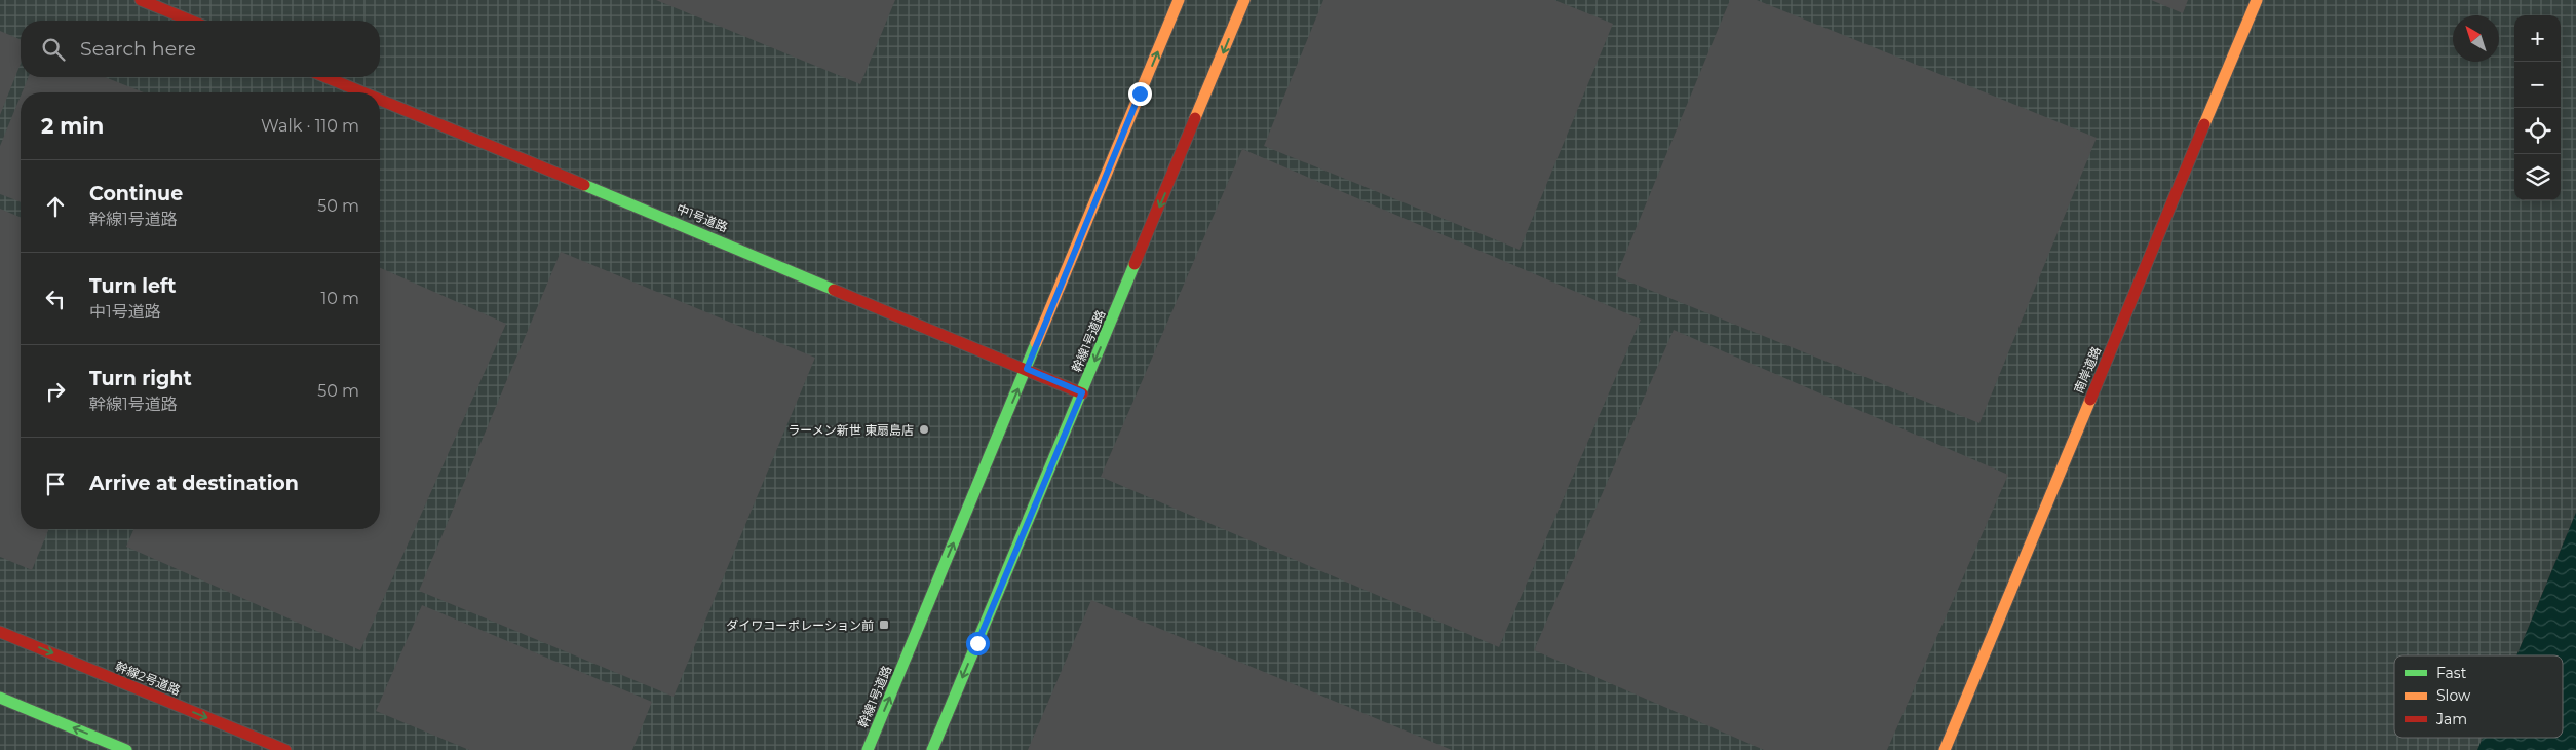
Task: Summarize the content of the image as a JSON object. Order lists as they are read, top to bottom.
{
  "streets": {
    "street": [
      "中1号道路",
      "幹線1号道路",
      "南岸道路",
      "幹線2号道路"
    ]
  },
  "crossings": [
    ["中1号道路", "幹線1号道路"]
  ],
  "places": {
    "other": ["ラーメン新世 東扇島店"],
    "transit": ["ダイワコーポレーション前"]
  },
  "legend": ["Fast", "Slow", "Jam"],
  "north": "top left",
  "page": {
    "map_buttons": ["+", "−"],
    "search": "Search here",
    "heading": ["2 min", "Walk · 110 m"],
    "list": [
      ["Continue", "幹線1号道路", "50 m"],
      ["Turn left", "中1号道路", "10 m"],
      ["Turn right", "幹線1号道路", "50 m"],
      "Arrive at destination"
    ]
  }
}
